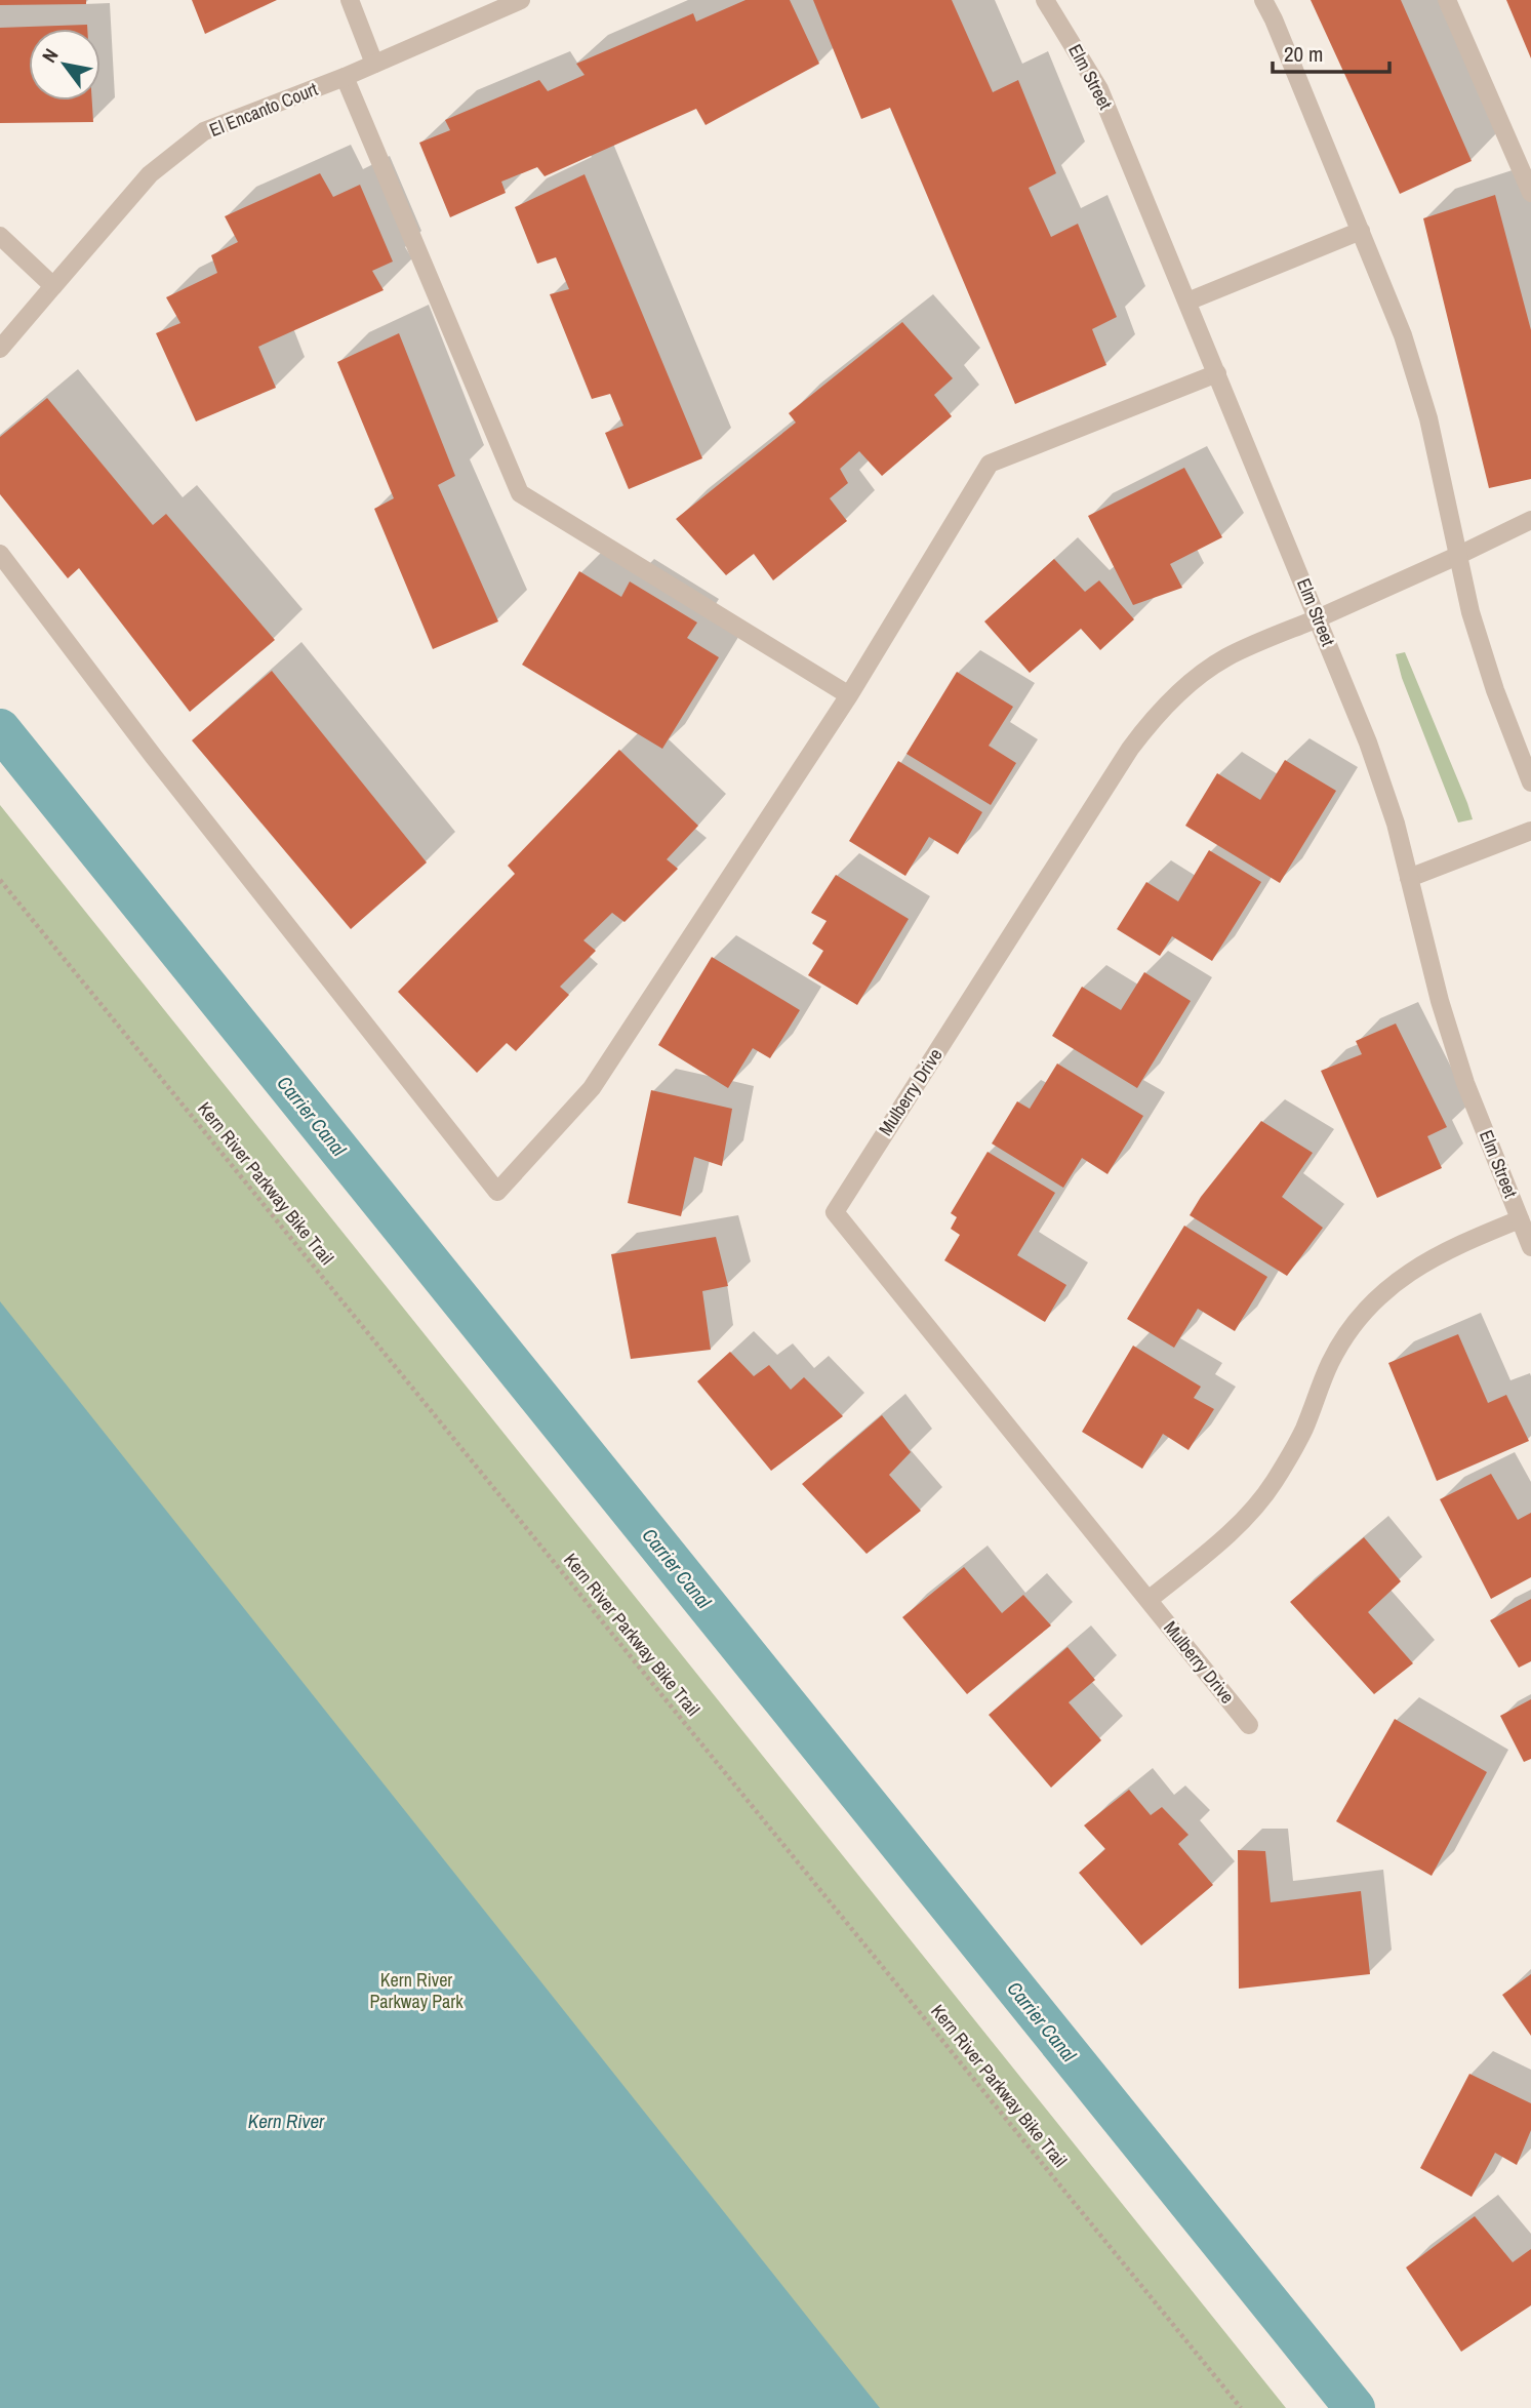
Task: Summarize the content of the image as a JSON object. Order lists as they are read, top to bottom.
{
  "streets": {
    "street": ["Elm Street", "El Encanto Court", "Mulberry Drive"],
    "path": ["Kern River Parkway Bike Trail"]
  },
  "crossings": [
    ["Elm Street", "Mulberry Drive"]
  ],
  "water": ["Carrier Canal", "Kern River"],
  "parks": ["Kern River Parkway Park"],
  "scale_bar": "20 m",
  "north": "top left"
}
